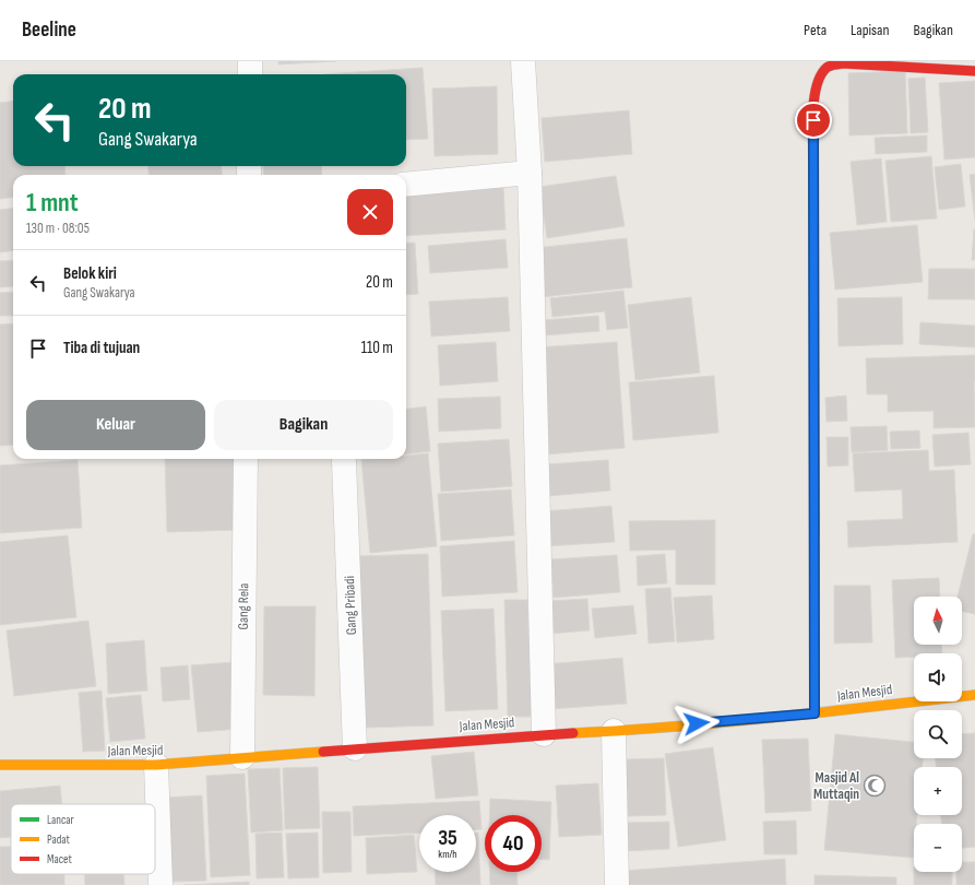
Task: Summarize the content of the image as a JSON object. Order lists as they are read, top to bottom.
{
  "streets": {
    "street": ["Gang Pribadi", "Gang Rela", "Jalan Mesjid"]
  },
  "crossings": [
    ["Gang Pribadi", "Jalan Mesjid"],
    ["Gang Rela", "Jalan Mesjid"]
  ],
  "places": {
    "mosque": ["Masjid Al Muttaqin"]
  },
  "legend": ["Lancar", "Padat", "Macet"],
  "north": "top",
  "page": {
    "header": "Beeline",
    "nav": ["Peta", "Lapisan", "Bagikan"],
    "turn": ["20 m", "Gang Swakarya"],
    "heading": ["1 mnt", "130 m · 08:05"],
    "list": [
      {
        "name": "Belok kiri",
        "note": "Gang Swakarya",
        "value": "20 m"
      },
      {
        "name": "Tiba di tujuan",
        "value": "110 m"
      }
    ],
    "buttons": ["Keluar", "Bagikan"],
    "map_buttons": ["+", "−"],
    "speed": "35 km/h",
    "limit": "40"
  }
}
